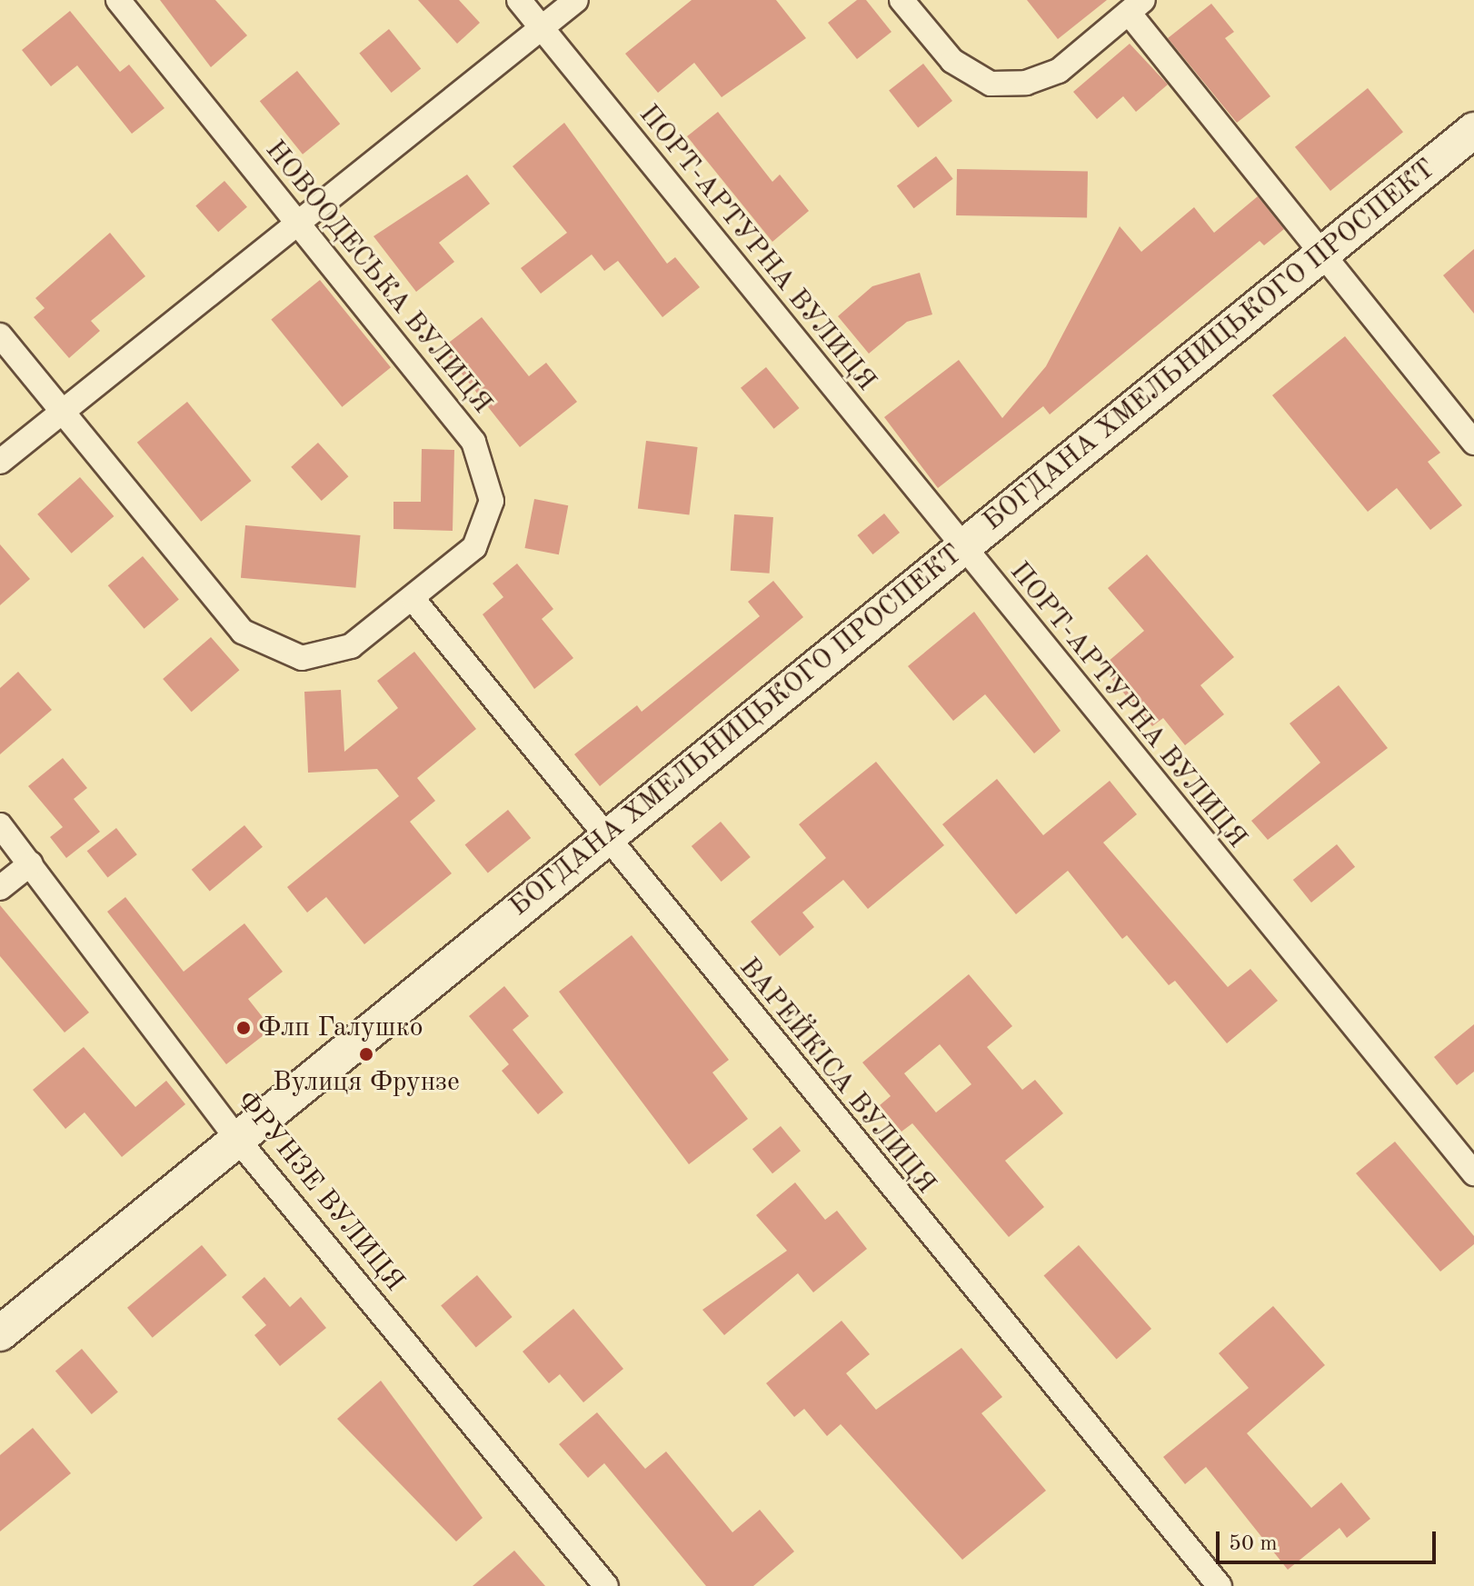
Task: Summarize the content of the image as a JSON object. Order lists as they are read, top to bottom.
{
  "streets": {
    "main road": ["БОГДАНА ХМЕЛЬНИЦЬКОГО ПРОСПЕКТ"],
    "street": [
      "ПОРТ-АРТУРНА ВУЛИЦЯ",
      "НОВООДЕСЬКА ВУЛИЦЯ",
      "ВАРЕЙКІСА ВУЛИЦЯ",
      "ФРУНЗЕ ВУЛИЦЯ"
    ]
  },
  "crossings": [
    ["ПОРТ-АРТУРНА ВУЛИЦЯ", "БОГДАНА ХМЕЛЬНИЦЬКОГО ПРОСПЕКТ"],
    ["НОВООДЕСЬКА ВУЛИЦЯ", "ВАРЕЙКІСА ВУЛИЦЯ"],
    ["БОГДАНА ХМЕЛЬНИЦЬКОГО ПРОСПЕКТ", "ВАРЕЙКІСА ВУЛИЦЯ"],
    ["БОГДАНА ХМЕЛЬНИЦЬКОГО ПРОСПЕКТ", "ФРУНЗЕ ВУЛИЦЯ"]
  ],
  "places": ["Флп Галушко", "Вулиця Фрунзе"],
  "scale_bar": "50 m"
}
